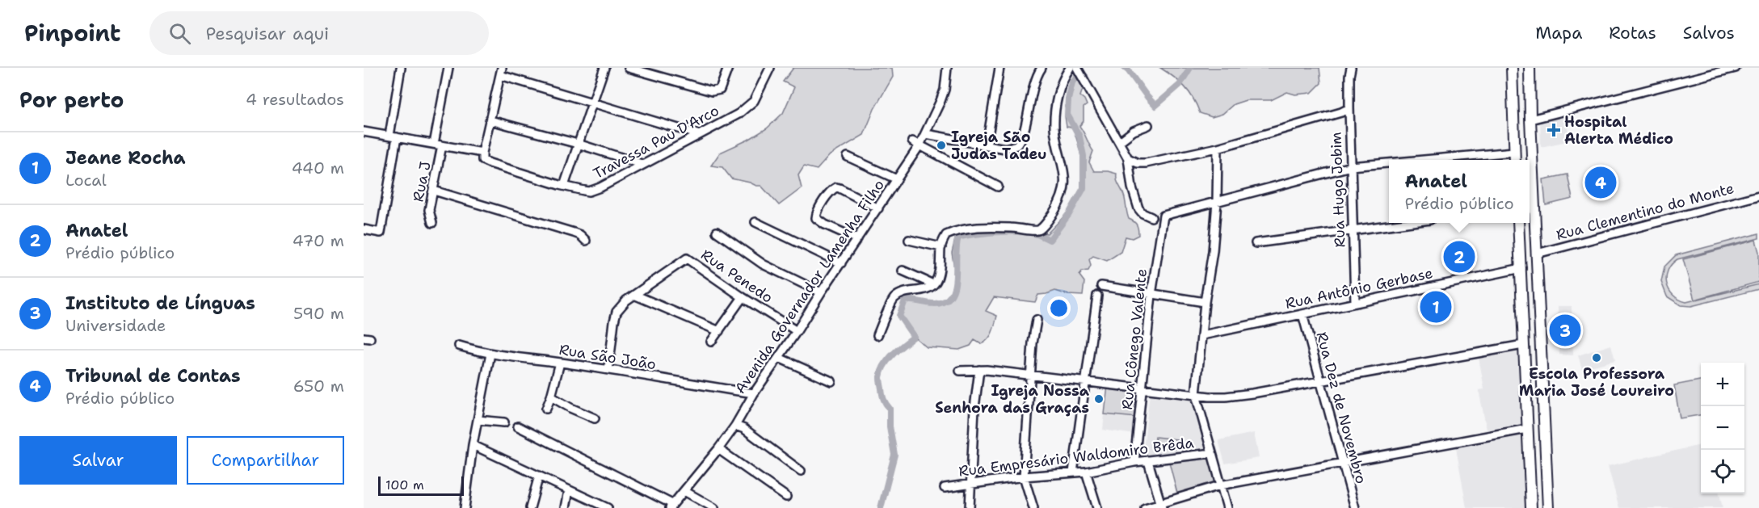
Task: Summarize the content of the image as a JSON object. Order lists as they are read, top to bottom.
{
  "streets": {
    "street": [
      "Travessa Pau D'Arco",
      "Rua J",
      "Rua Hugo Jobim",
      "Rua Clementino do Monte",
      "Rua Penedo",
      "Avenida Governador Lamenha Filho",
      "Rua Antônio Gerbase",
      "Rua Cônego Valente",
      "Rua São João",
      "Rua Dez de Novembro",
      "Rua Empresário Waldomiro Brêda"
    ]
  },
  "crossings": [
    ["Rua Hugo Jobim", "Rua Antônio Gerbase"],
    ["Rua Penedo", "Avenida Governador Lamenha Filho"],
    ["Avenida Governador Lamenha Filho", "Rua São João"],
    ["Rua Antônio Gerbase", "Rua Dez de Novembro"],
    ["Rua Cônego Valente", "Rua Empresário Waldomiro Brêda"]
  ],
  "places": {
    "health": ["Hospital Alerta Médico"],
    "other": ["Igreja São Judas Tadeu", "Escola Professora Maria José Loureiro", "Igreja Nossa Senhora das Graças"]
  },
  "scale_bar": "100 m",
  "page": {
    "header": "Pinpoint",
    "search": "Pesquisar aqui",
    "nav": ["Mapa", "Rotas", "Salvos"],
    "heading": ["Por perto", "4 resultados"],
    "list": [
      {
        "mark": "1",
        "name": "Jeane Rocha",
        "note": "Local",
        "value": "440 m"
      },
      {
        "mark": "2",
        "name": "Anatel",
        "note": "Prédio público",
        "value": "470 m"
      },
      {
        "mark": "3",
        "name": "Instituto de Línguas",
        "note": "Universidade",
        "value": "590 m"
      },
      {
        "mark": "4",
        "name": "Tribunal de Contas",
        "note": "Prédio público",
        "value": "650 m"
      }
    ],
    "popup": ["Anatel", "Prédio público"],
    "pins": [
      "4",
      "2",
      "1",
      "3"
    ],
    "map_buttons": ["+", "−"],
    "buttons": ["Salvar", "Compartilhar"],
    "scale": "100 m"
  }
}
